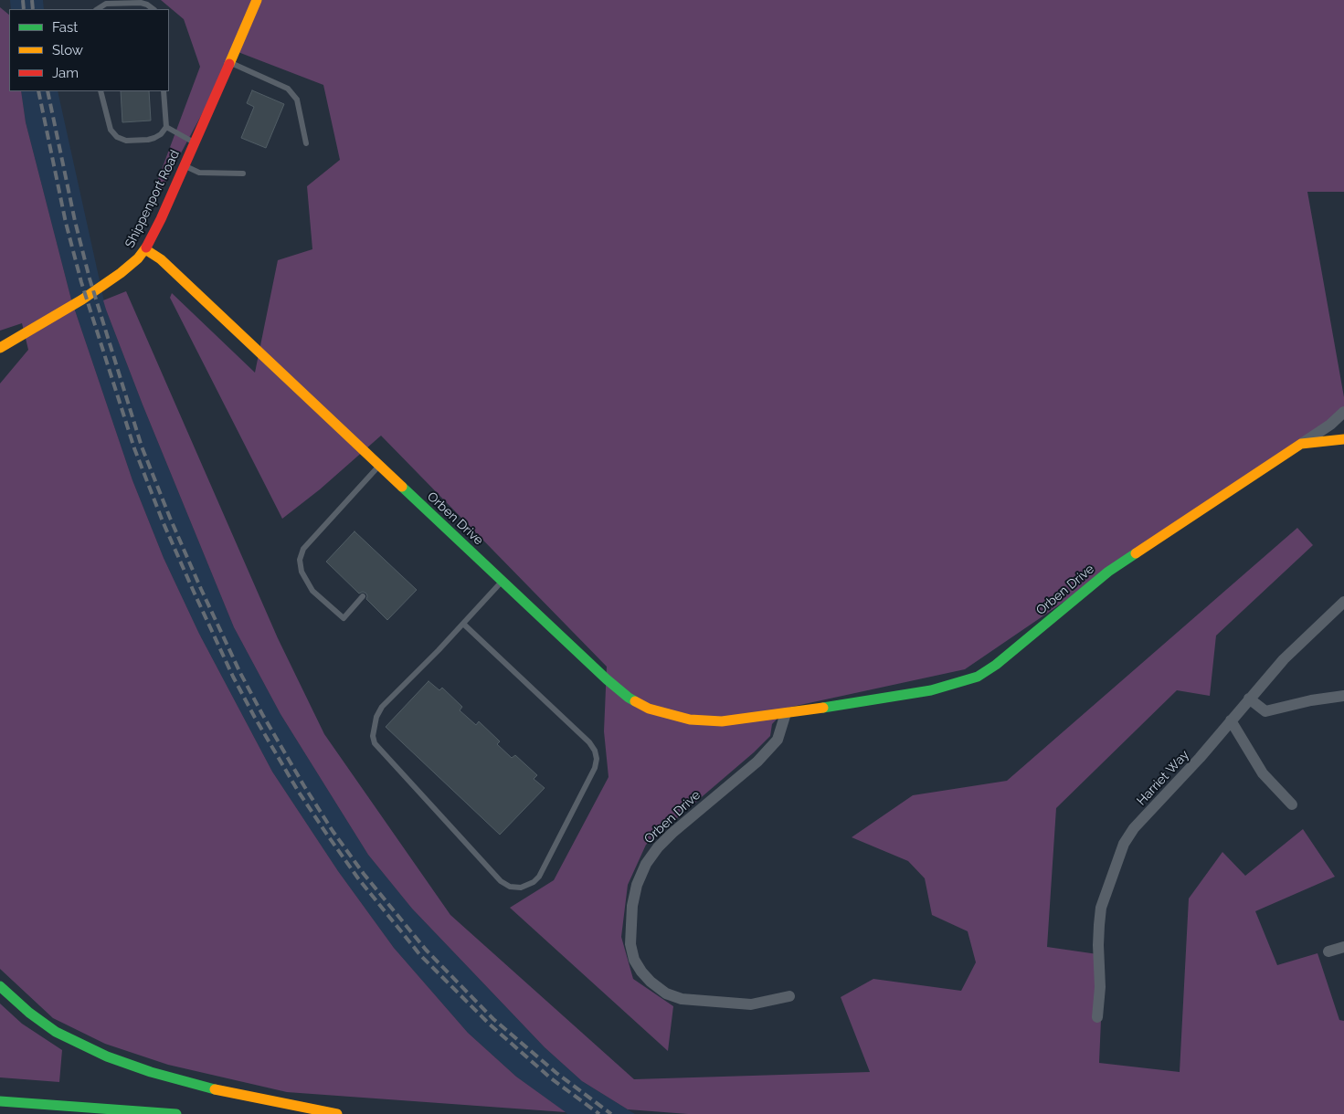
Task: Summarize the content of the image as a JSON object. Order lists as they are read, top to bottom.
{
  "streets": {
    "main road": ["Shippenport Road", "Orben Drive"],
    "street": ["Harriet Way"]
  },
  "crossings": [
    ["Shippenport Road", "Orben Drive"]
  ],
  "legend": ["Fast", "Slow", "Jam"]
}
